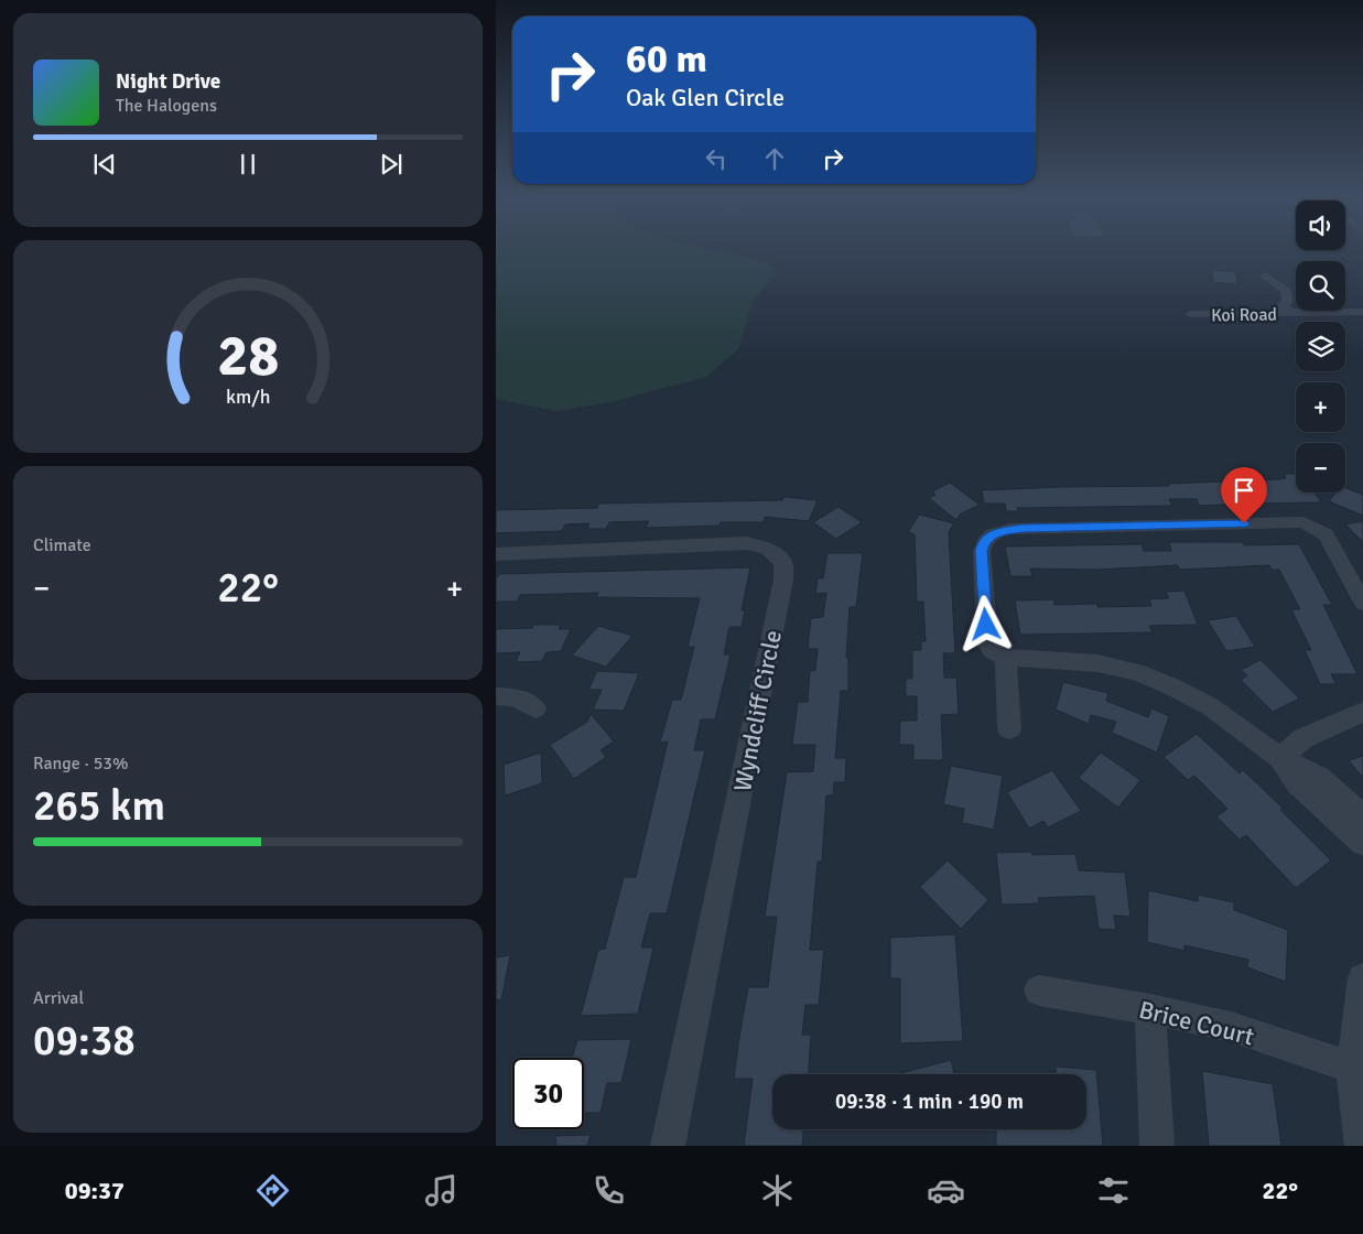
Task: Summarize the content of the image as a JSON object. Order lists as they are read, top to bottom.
{
  "streets": {
    "street": ["Koi Road", "Wyndcliff Circle", "Brice Court"]
  },
  "page": {
    "turn": ["60 m", "Oak Glen Circle"],
    "song": ["Night Drive", "The Halogens"],
    "map_buttons": ["+", "−"],
    "tile": [
      "Climate",
      ["Range · 53%", "265 km"],
      ["Arrival", "09:38"]
    ],
    "heat": ["−", "22°", "+"],
    "limit": "30",
    "trip": "09:38 · 1 min · 190 m",
    "tabs": ["09:37", "22°"],
    "gauge": ["28", "km/h"]
  }
}
